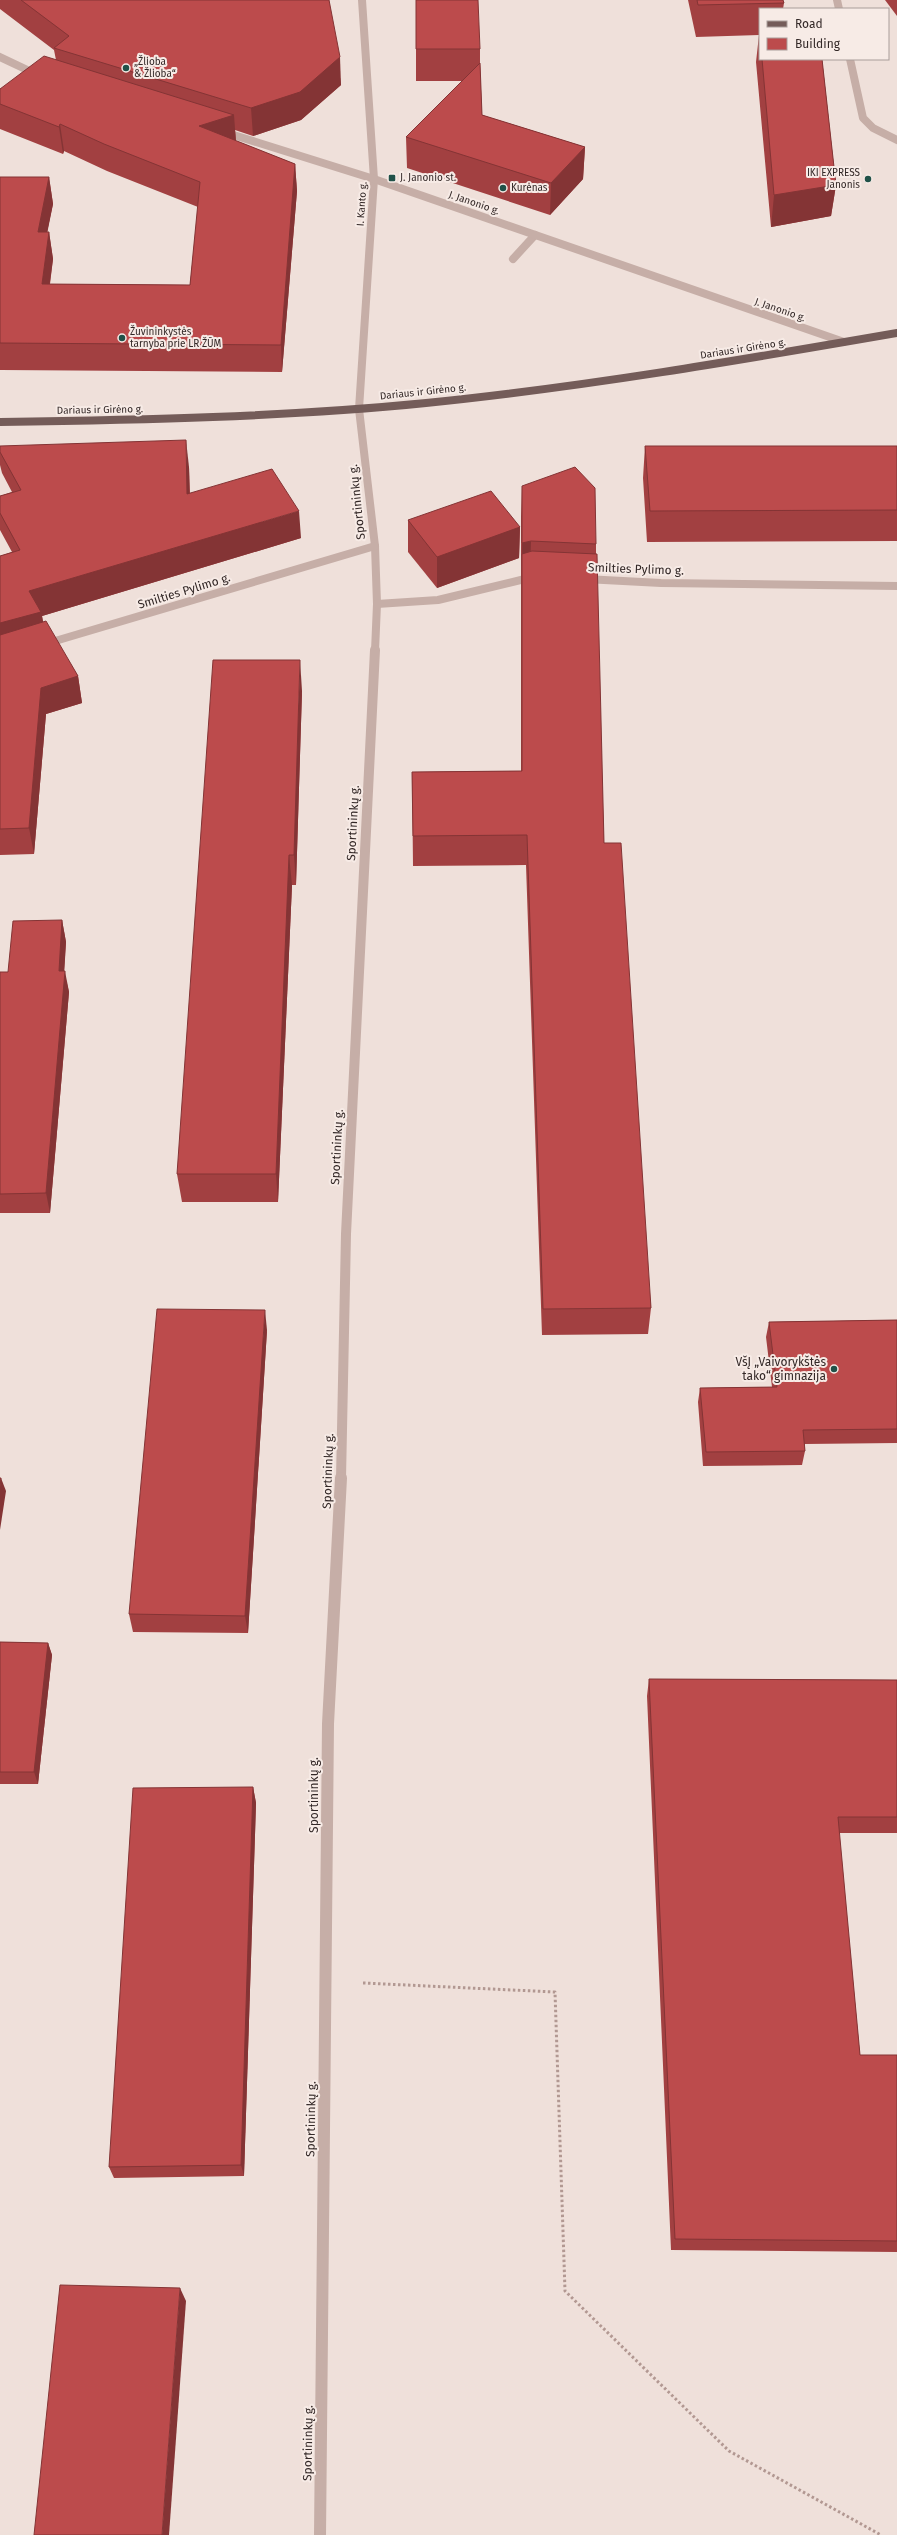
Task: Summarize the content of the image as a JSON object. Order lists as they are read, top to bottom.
{
  "streets": {
    "main road": ["J. Janonio g.", "Dariaus ir Girėno g."],
    "street": ["I. Kanto g.", "Sportininkų g.", "Smilties Pylimo g."]
  },
  "crossings": [
    ["J. Janonio g.", "I. Kanto g."],
    ["J. Janonio g.", "Dariaus ir Girėno g."],
    ["I. Kanto g.", "Dariaus ir Girėno g."],
    ["I. Kanto g.", "Sportininkų g."],
    ["Dariaus ir Girėno g.", "Sportininkų g."],
    ["Sportininkų g.", "Smilties Pylimo g."]
  ],
  "places": {
    "other": [
      "„Žlioba & Žlioba“",
      "IKI EXPRESS Janonis",
      "Kurėnas",
      "Žuvininkystės tarnyba prie LR ŽŪM",
      "VšĮ „Vaivorykštės tako“ gimnazija"
    ],
    "transit": ["J. Janonio st."]
  },
  "legend": ["Road", "Building"]
}
